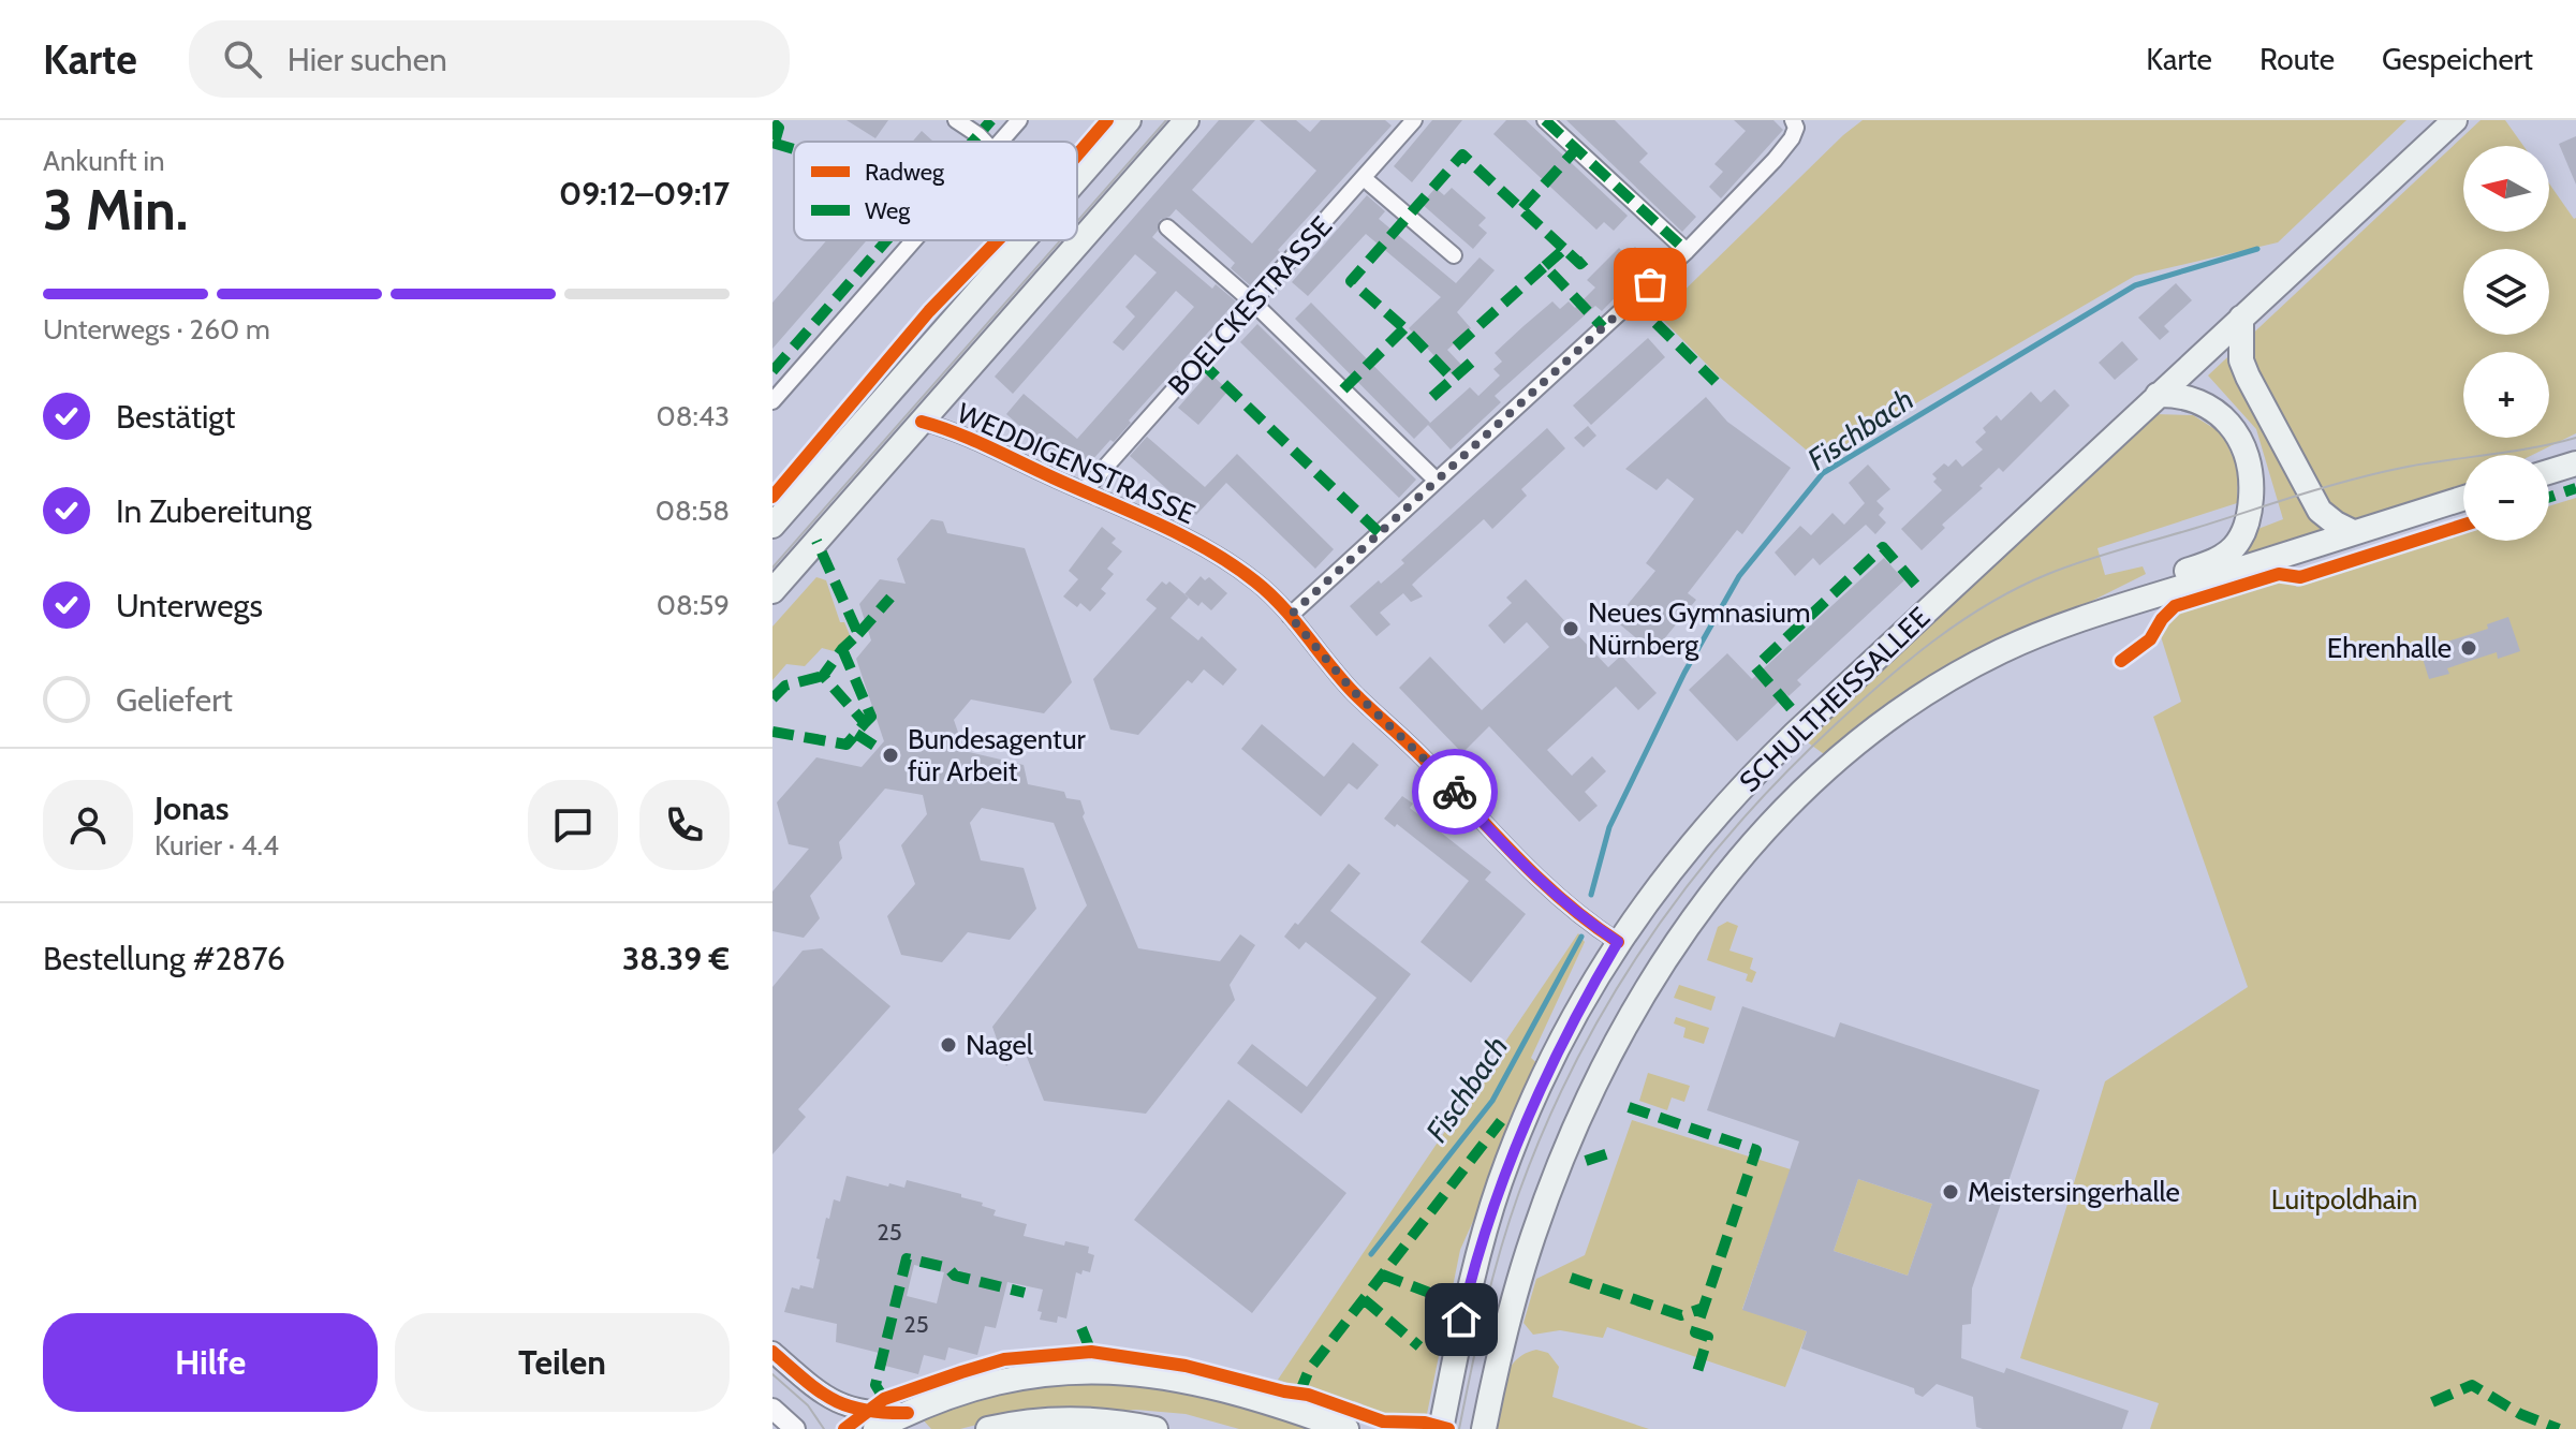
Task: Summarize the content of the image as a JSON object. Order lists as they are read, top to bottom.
{
  "streets": {
    "main road": ["SCHULTHEISSALLEE"],
    "street": ["BOELCKESTRASSE", "WEDDIGENSTRASSE"]
  },
  "crossings": [
    ["BOELCKESTRASSE", "WEDDIGENSTRASSE"],
    ["WEDDIGENSTRASSE", "SCHULTHEISSALLEE"]
  ],
  "water": ["Fischbach"],
  "parks": ["Luitpoldhain"],
  "places": [
    "Neues Gymnasium Nürnberg",
    "Ehrenhalle",
    "Bundesagentur für Arbeit",
    "Nagel",
    "Meistersingerhalle"
  ],
  "house_numbers": ["25", "25"],
  "legend": ["Radweg", "Weg"],
  "north": "left",
  "page": {
    "header": "Karte",
    "search": "Hier suchen",
    "nav": ["Karte", "Route", "Gespeichert"],
    "heading": ["3 Min.", "Ankunft in", "09:12–09:17"],
    "panel": [
      "Jonas",
      "Kurier · 4.4",
      "Bestellung #2876",
      "38.39 €"
    ],
    "map_buttons": ["+", "−"],
    "bar": "Unterwegs · 260 m",
    "list": [
      ["Bestätigt", "08:43"],
      ["In Zubereitung", "08:58"],
      ["Unterwegs", "08:59"],
      "Geliefert"
    ],
    "buttons": ["Hilfe", "Teilen"]
  }
}
